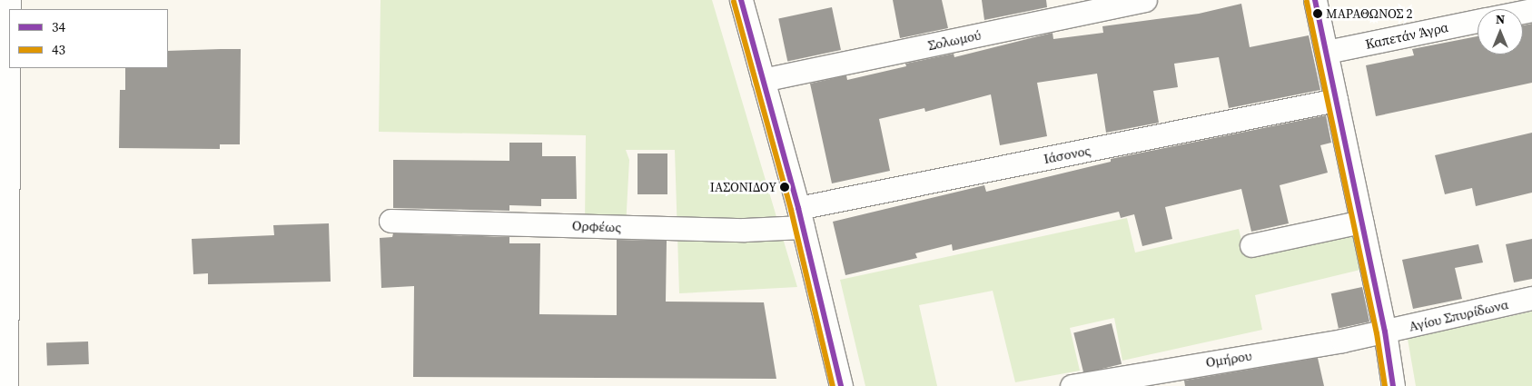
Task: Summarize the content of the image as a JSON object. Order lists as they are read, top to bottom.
{
  "streets": {
    "street": [
      "Καπετάν Άγρα",
      "Σολωμού",
      "Ιάσονος",
      "Ορφέως",
      "Αγίου Σπυρίδωνα",
      "Ομήρου"
    ]
  },
  "crossings": [
    ["Ιάσονος", "Ορφέως"],
    ["Αγίου Σπυρίδωνα", "Ομήρου"]
  ],
  "places": ["ΜΑΡΑΘΩΝΟΣ 2", "ΙΑΣΟΝΙΔΟΥ"],
  "lines": ["transit line 34", "transit line 43"],
  "legend": ["34", "43"],
  "north": "top"
}
